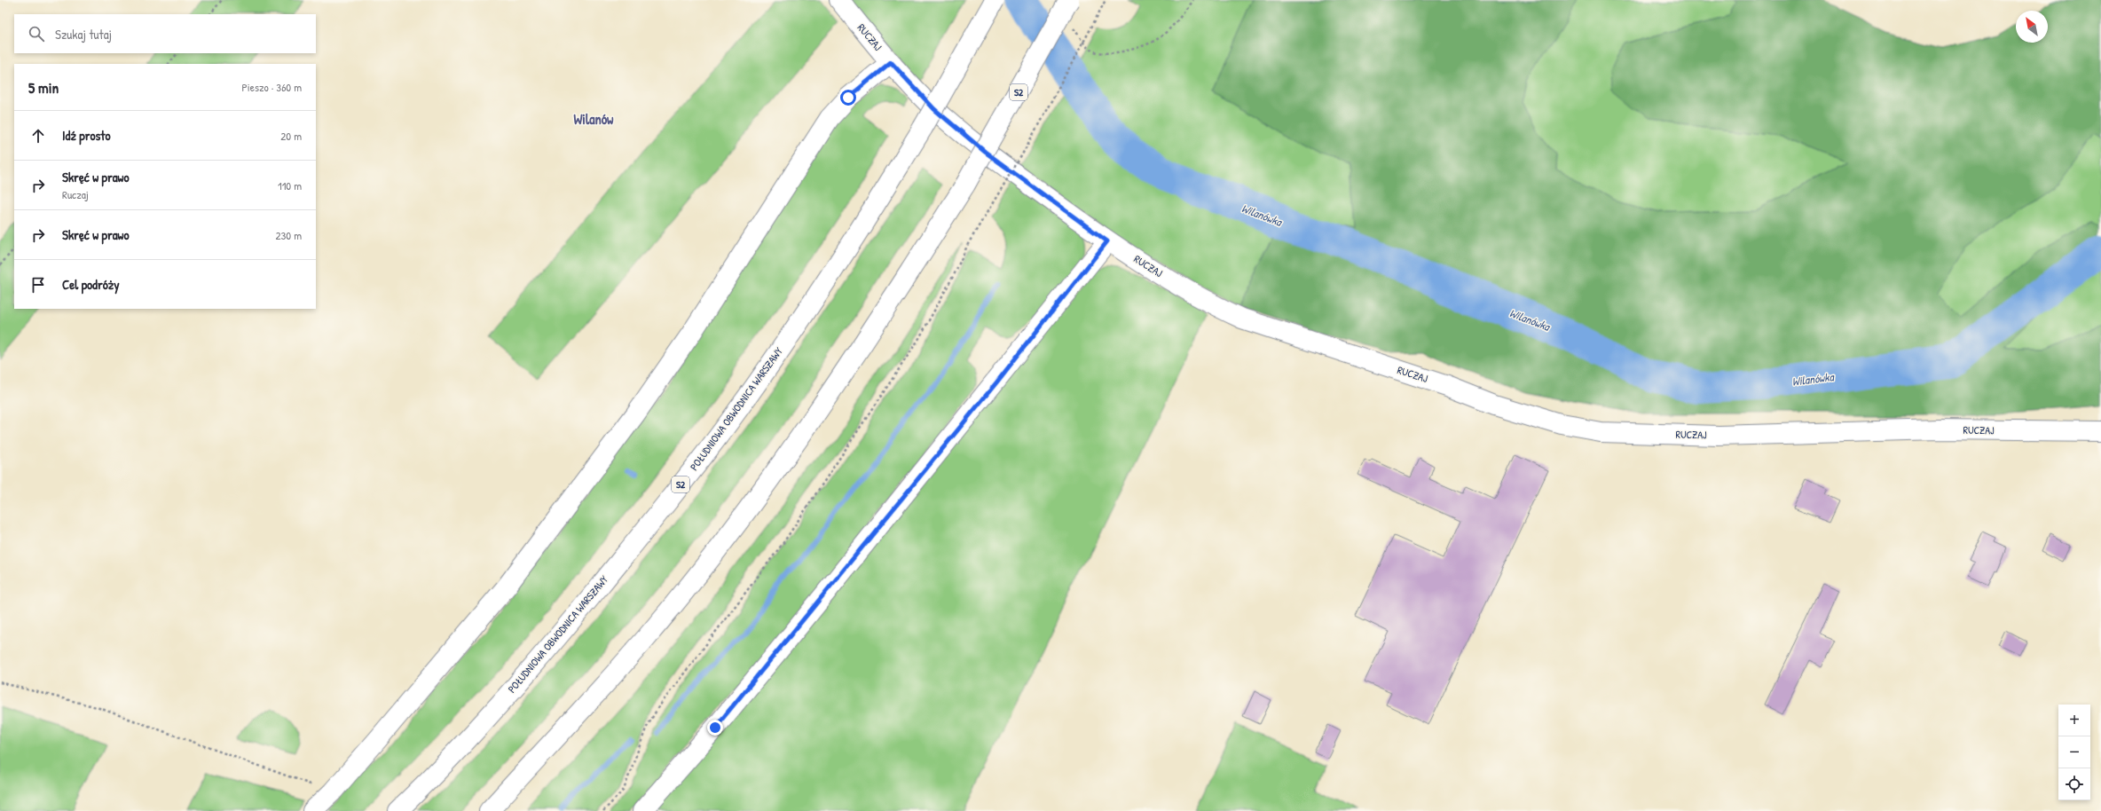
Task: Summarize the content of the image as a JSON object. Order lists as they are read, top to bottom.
{
  "streets": {
    "main road": ["RUCZAJ", "S2", "POŁUDNIOWA OBWODNICA WARSZAWY"]
  },
  "districts": ["Wilanów"],
  "water": ["Wilanówka"],
  "north": "top left",
  "page": {
    "search": "Szukaj tutaj",
    "heading": ["5 min", "Pieszo · 360 m"],
    "list": [
      ["Idź prosto", "20 m"],
      ["Skręć w prawo", "Ruczaj", "110 m"],
      ["Skręć w prawo", "230 m"],
      "Cel podróży"
    ],
    "map_buttons": ["+", "−"]
  }
}
